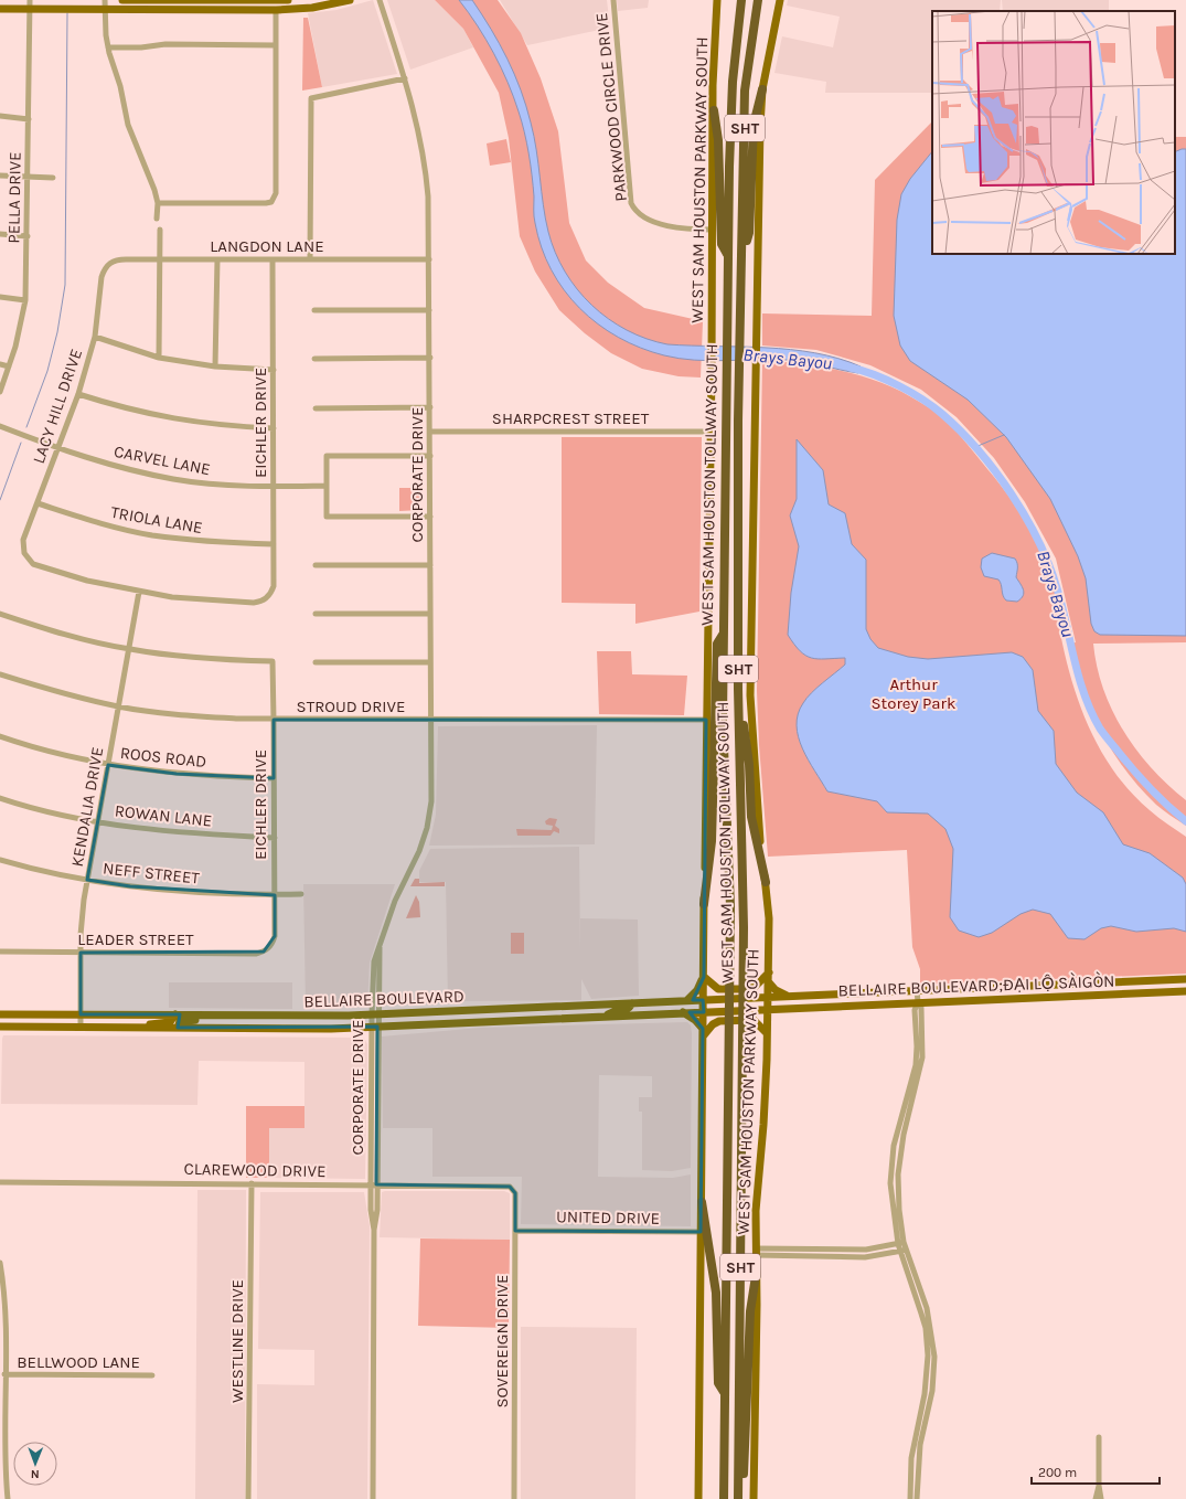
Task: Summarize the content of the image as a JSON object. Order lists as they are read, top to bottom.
{
  "streets": {
    "highway": ["SHT", "WEST SAM HOUSTON TOLLWAY SOUTH"],
    "main road": ["WEST SAM HOUSTON PARKWAY SOUTH", "BELLAIRE BOULEVARD;ĐẠI LỘ SÀIGÒN", "BELLAIRE BOULEVARD"],
    "street": [
      "PARKWOOD CIRCLE DRIVE",
      "PELLA DRIVE",
      "LANGDON LANE",
      "LACY HILL DRIVE",
      "SHARPCREST STREET",
      "EICHLER DRIVE",
      "CARVEL LANE",
      "CORPORATE DRIVE",
      "TRIOLA LANE",
      "STROUD DRIVE",
      "ROOS ROAD",
      "KENDALIA DRIVE",
      "ROWAN LANE",
      "NEFF STREET",
      "LEADER STREET",
      "CLAREWOOD DRIVE",
      "UNITED DRIVE",
      "WESTLINE DRIVE",
      "SOVEREIGN DRIVE",
      "BELLWOOD LANE"
    ]
  },
  "crossings": [
    ["PARKWOOD CIRCLE DRIVE", "WEST SAM HOUSTON PARKWAY SOUTH"],
    ["WEST SAM HOUSTON PARKWAY SOUTH", "SHARPCREST STREET"],
    ["WEST SAM HOUSTON PARKWAY SOUTH", "STROUD DRIVE"],
    ["WEST SAM HOUSTON PARKWAY SOUTH", "BELLAIRE BOULEVARD;ĐẠI LỘ SÀIGÒN"],
    ["WEST SAM HOUSTON PARKWAY SOUTH", "BELLAIRE BOULEVARD"],
    ["WEST SAM HOUSTON PARKWAY SOUTH", "UNITED DRIVE"],
    ["LANGDON LANE", "LACY HILL DRIVE"],
    ["LANGDON LANE", "EICHLER DRIVE"],
    ["LANGDON LANE", "CORPORATE DRIVE"],
    ["LACY HILL DRIVE", "EICHLER DRIVE"],
    ["LACY HILL DRIVE", "CARVEL LANE"],
    ["LACY HILL DRIVE", "TRIOLA LANE"],
    ["LACY HILL DRIVE", "KENDALIA DRIVE"],
    ["SHARPCREST STREET", "CORPORATE DRIVE"],
    ["EICHLER DRIVE", "CARVEL LANE"],
    ["EICHLER DRIVE", "TRIOLA LANE"],
    ["EICHLER DRIVE", "STROUD DRIVE"],
    ["EICHLER DRIVE", "ROOS ROAD"],
    ["EICHLER DRIVE", "KENDALIA DRIVE"],
    ["EICHLER DRIVE", "ROWAN LANE"],
    ["EICHLER DRIVE", "NEFF STREET"],
    ["EICHLER DRIVE", "LEADER STREET"],
    ["CORPORATE DRIVE", "STROUD DRIVE"],
    ["CORPORATE DRIVE", "BELLAIRE BOULEVARD"],
    ["CORPORATE DRIVE", "CLAREWOOD DRIVE"],
    ["STROUD DRIVE", "KENDALIA DRIVE"],
    ["ROOS ROAD", "KENDALIA DRIVE"],
    ["KENDALIA DRIVE", "ROWAN LANE"],
    ["KENDALIA DRIVE", "NEFF STREET"],
    ["KENDALIA DRIVE", "LEADER STREET"],
    ["KENDALIA DRIVE", "BELLAIRE BOULEVARD"],
    ["BELLAIRE BOULEVARD;ĐẠI LỘ SÀIGÒN", "BELLAIRE BOULEVARD"],
    ["CLAREWOOD DRIVE", "WESTLINE DRIVE"],
    ["CLAREWOOD DRIVE", "SOVEREIGN DRIVE"],
    ["UNITED DRIVE", "SOVEREIGN DRIVE"]
  ],
  "water": ["Brays Bayou"],
  "parks": ["Arthur Storey Park"],
  "scale_bar": "200 m",
  "north": "bottom"
}
